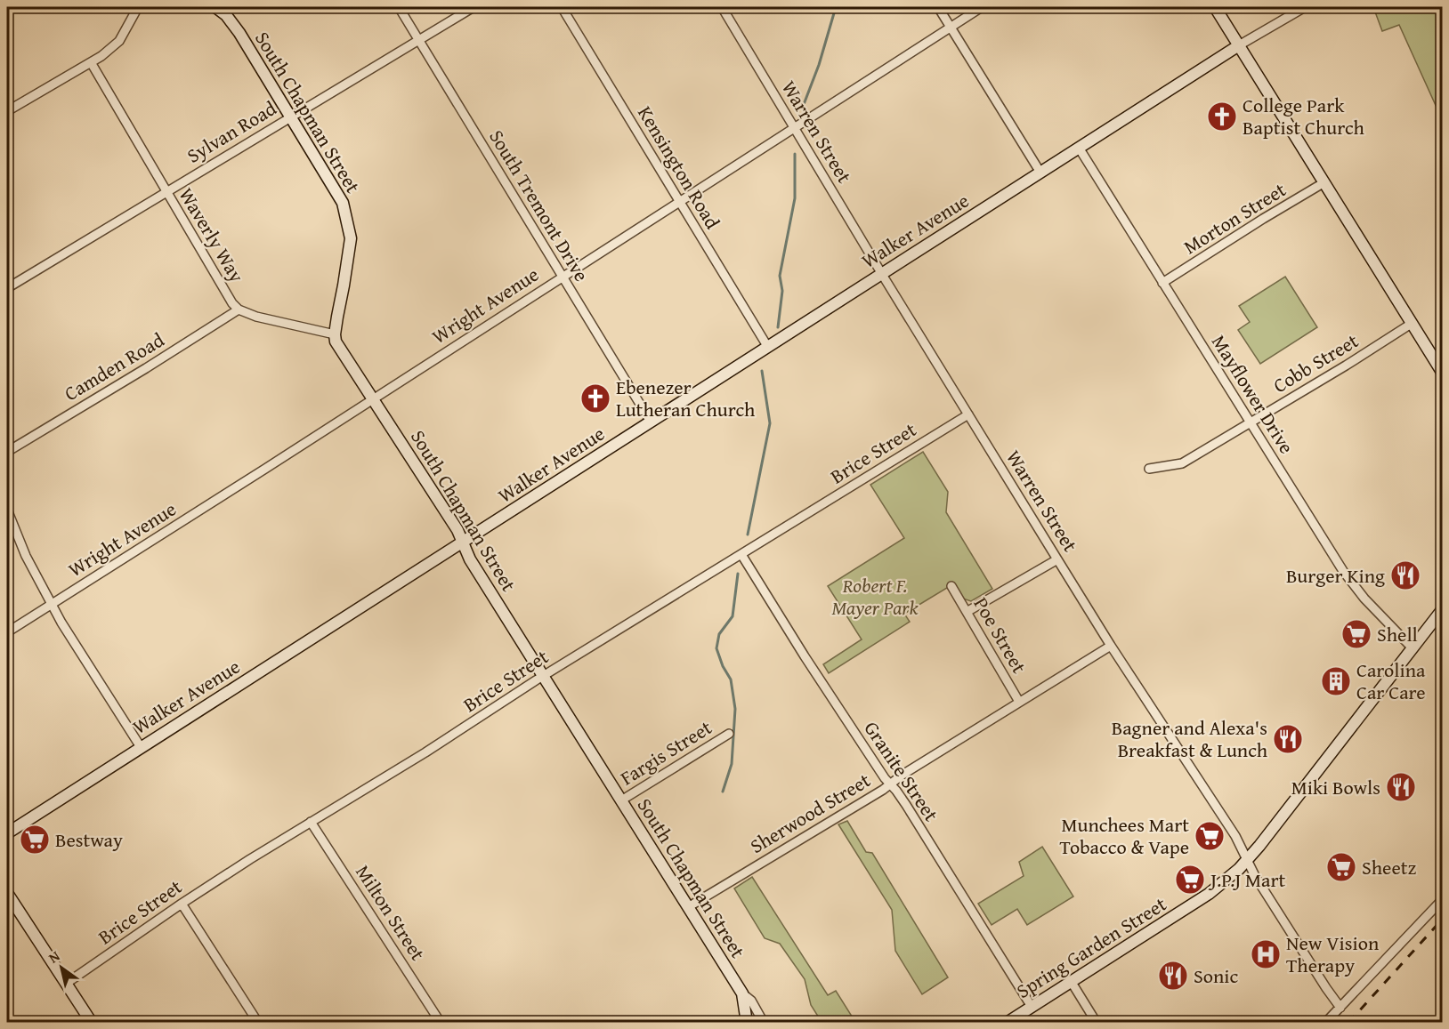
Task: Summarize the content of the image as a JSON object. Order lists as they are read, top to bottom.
{
  "streets": {
    "street": [
      "South Chapman Street",
      "Sylvan Road",
      "Warren Street",
      "Kensington Road",
      "South Tremont Drive",
      "Morton Street",
      "Walker Avenue",
      "Waverly Way",
      "Wright Avenue",
      "Cobb Street",
      "Camden Road",
      "Mayflower Drive",
      "Brice Street",
      "Poe Street",
      "Fargis Street",
      "Granite Street",
      "Sherwood Street",
      "Milton Street",
      "Spring Garden Street"
    ]
  },
  "crossings": [
    ["South Chapman Street", "Sylvan Road"],
    ["South Chapman Street", "Walker Avenue"],
    ["South Chapman Street", "Waverly Way"],
    ["South Chapman Street", "Wright Avenue"],
    ["South Chapman Street", "Brice Street"],
    ["South Chapman Street", "Fargis Street"],
    ["South Chapman Street", "Sherwood Street"],
    ["Sylvan Road", "South Tremont Drive"],
    ["Sylvan Road", "Waverly Way"],
    ["Warren Street", "Walker Avenue"],
    ["Warren Street", "Wright Avenue"],
    ["Warren Street", "Brice Street"],
    ["Warren Street", "Sherwood Street"],
    ["Warren Street", "Spring Garden Street"],
    ["Kensington Road", "Walker Avenue"],
    ["Kensington Road", "Wright Avenue"],
    ["South Tremont Drive", "Walker Avenue"],
    ["South Tremont Drive", "Wright Avenue"],
    ["Morton Street", "Mayflower Drive"],
    ["Walker Avenue", "Mayflower Drive"],
    ["Waverly Way", "Camden Road"],
    ["Cobb Street", "Mayflower Drive"],
    ["Mayflower Drive", "Spring Garden Street"],
    ["Brice Street", "Granite Street"],
    ["Brice Street", "Milton Street"],
    ["Poe Street", "Sherwood Street"],
    ["Granite Street", "Sherwood Street"],
    ["Granite Street", "Spring Garden Street"]
  ],
  "parks": ["Robert F. Mayer Park"],
  "places": {
    "church": ["College Park Baptist Church", "Ebenezer Lutheran Church"],
    "restaurant": [
      "Burger King",
      "Bagner and Alexa's Breakfast & Lunch",
      "Miki Bowls",
      "Sonic"
    ],
    "supermarket": [
      "Shell",
      "Munchees Mart Tobacco & Vape",
      "Bestway",
      "Sheetz",
      "J.P.J Mart"
    ],
    "building": ["Carolina Car Care"],
    "hospital": ["New Vision Therapy"]
  },
  "north": "top left"
}
